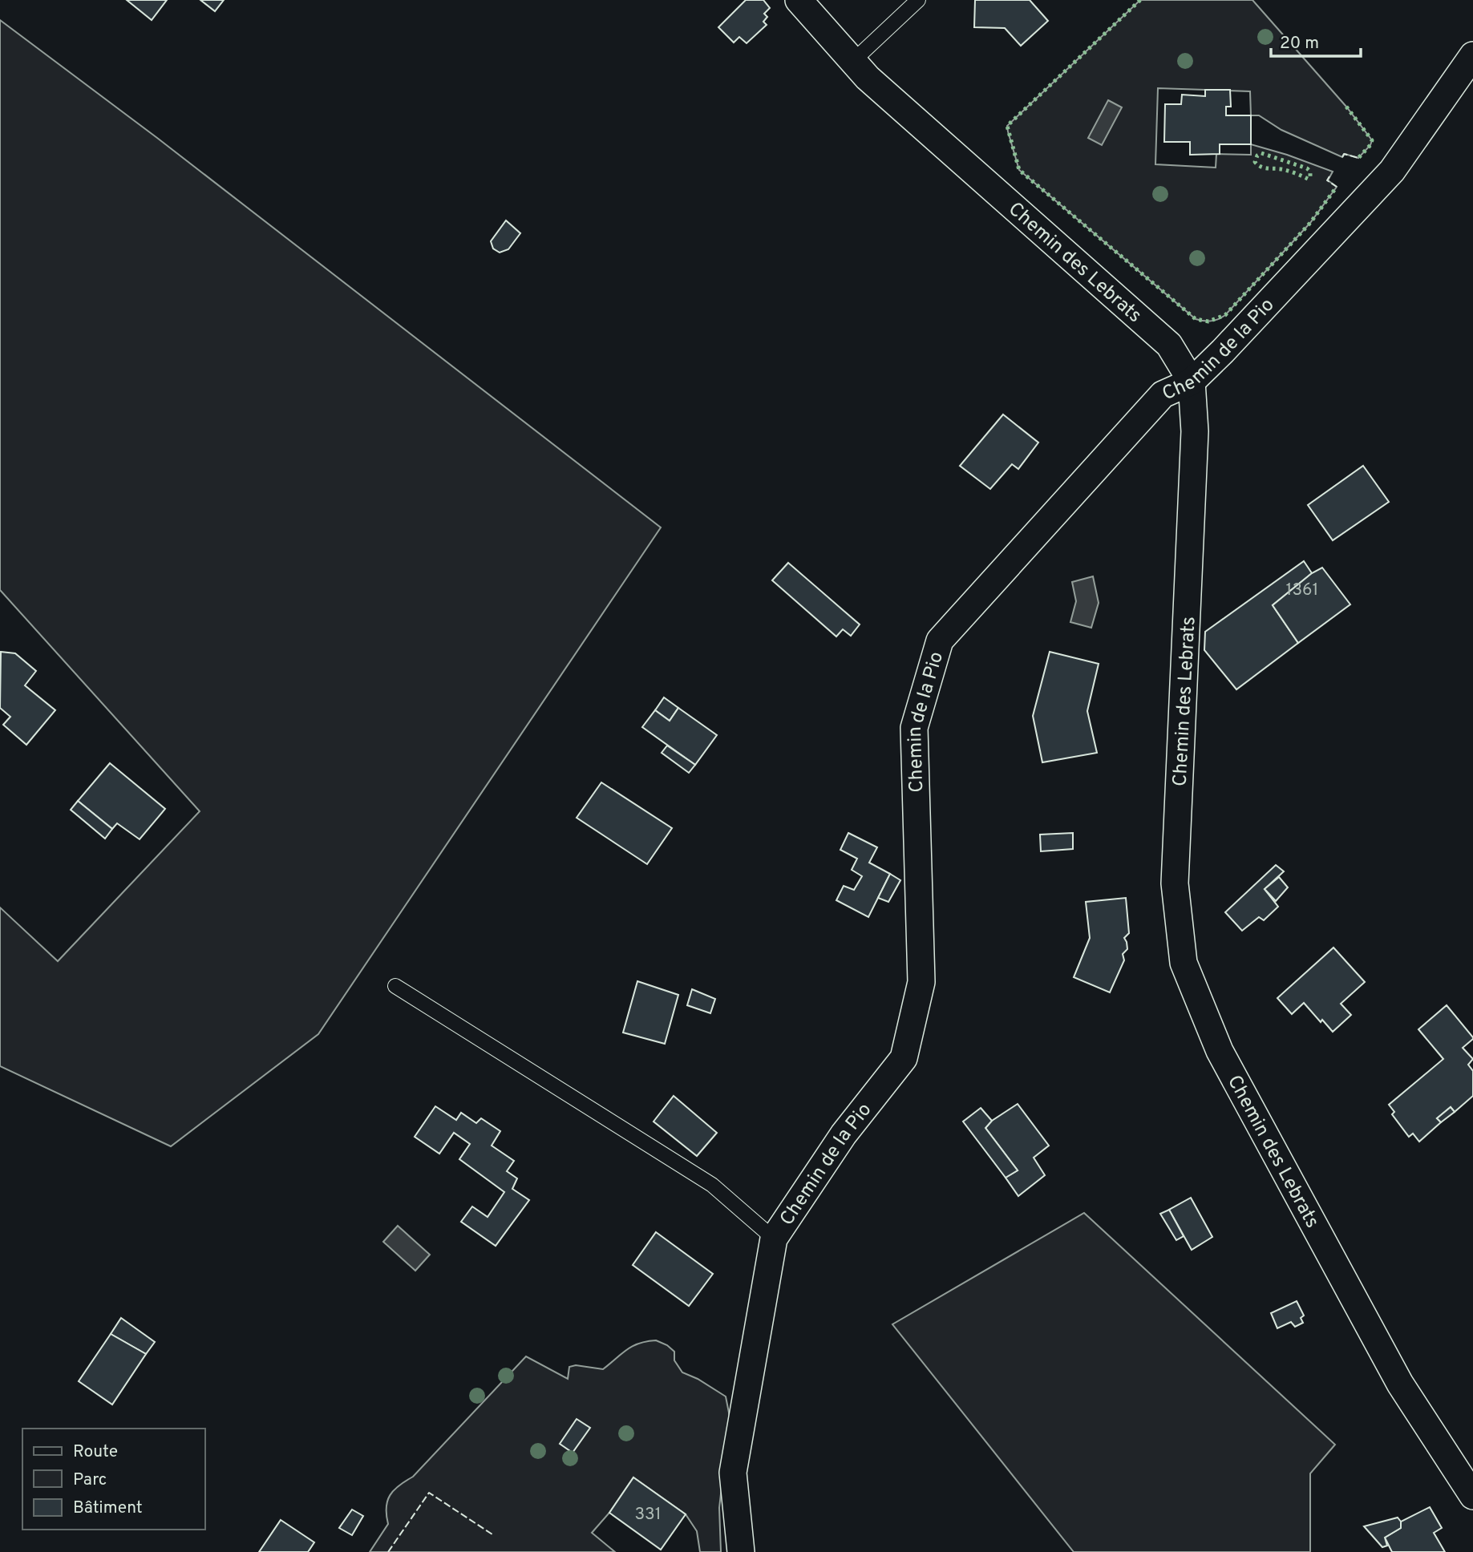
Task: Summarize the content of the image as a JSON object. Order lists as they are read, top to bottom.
{
  "streets": {
    "street": ["Chemin des Lebrats", "Chemin de la Pio"]
  },
  "crossings": [
    ["Chemin des Lebrats", "Chemin de la Pio"]
  ],
  "house_numbers": ["1361", "331"],
  "legend": ["Route", "Parc", "Bâtiment"],
  "scale_bar": "20 m"
}
